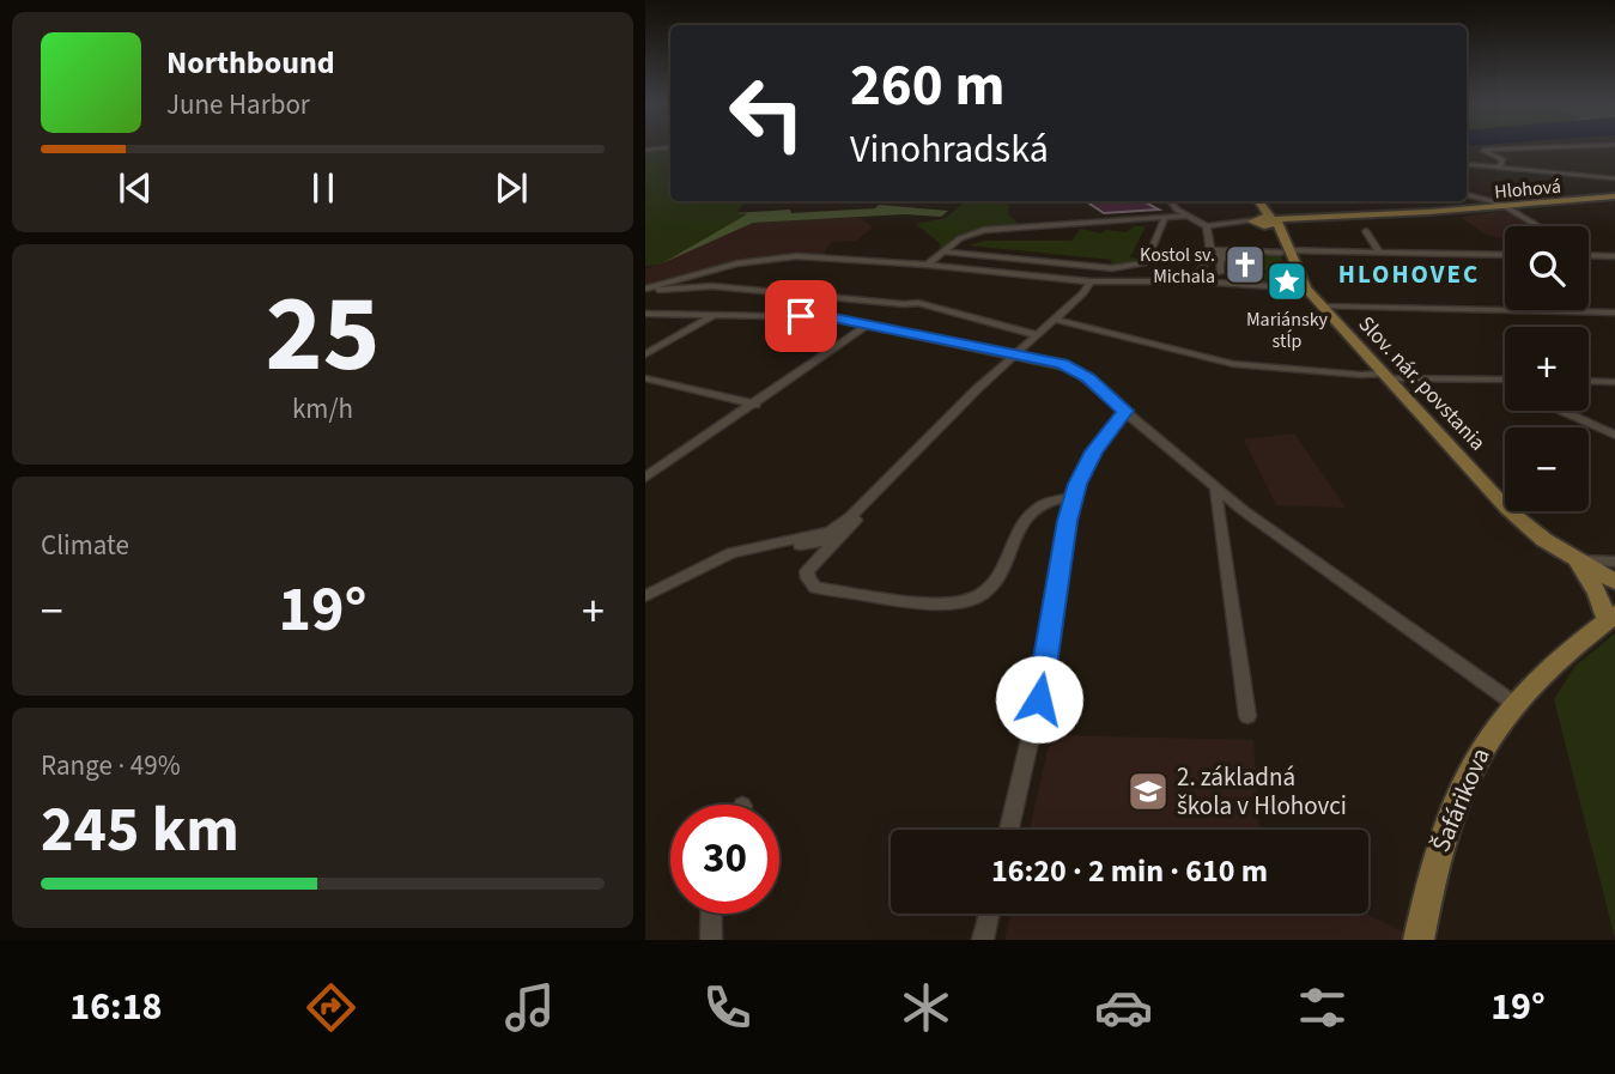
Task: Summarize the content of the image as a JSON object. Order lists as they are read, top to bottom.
{
  "streets": {
    "main road": ["Hlohová", "Slov. nár. povstania", "Šafárikova"]
  },
  "crossings": [
    ["Hlohová", "Slov. nár. povstania"]
  ],
  "districts": ["HLOHOVEC"],
  "places": {
    "church": ["Kostol sv. Michala"],
    "place": ["Mariánsky stĺp"],
    "school or university": ["2. základná škola v Hlohovci"]
  },
  "page": {
    "turn": ["260 m", "Vinohradská"],
    "song": ["Northbound", "June Harbor"],
    "map_buttons": ["+", "−"],
    "tile": [
      ["25", "km/h"],
      "Climate",
      ["Range · 49%", "245 km"]
    ],
    "heat": ["−", "19°", "+"],
    "limit": "30",
    "trip": "16:20 · 2 min · 610 m",
    "tabs": ["16:18", "19°"]
  }
}
